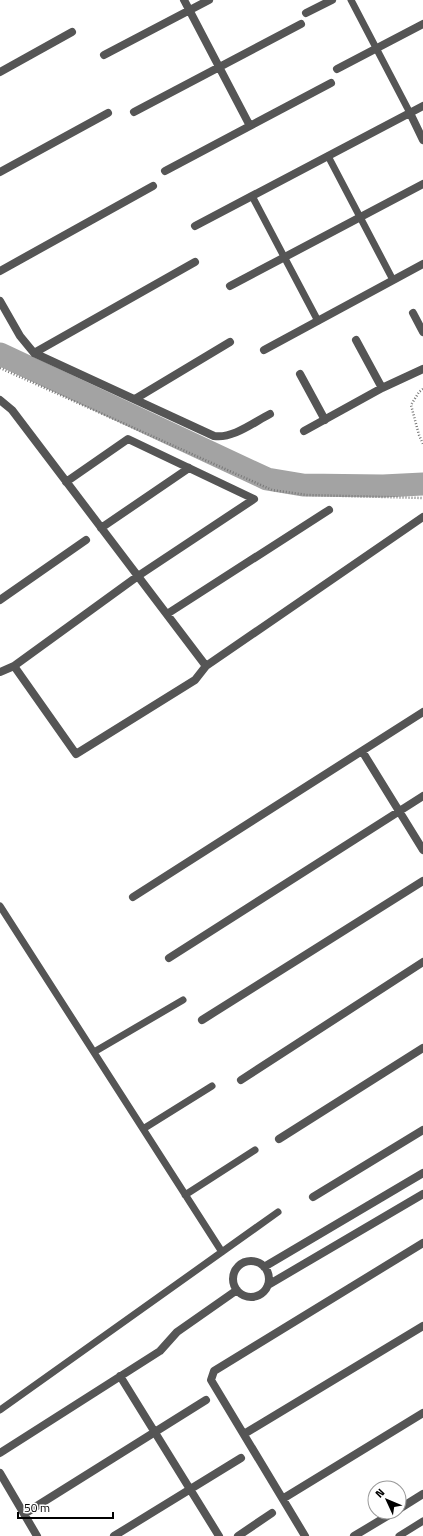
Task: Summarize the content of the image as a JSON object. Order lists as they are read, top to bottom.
{
  "scale_bar": "50 m",
  "north": "top left"
}
